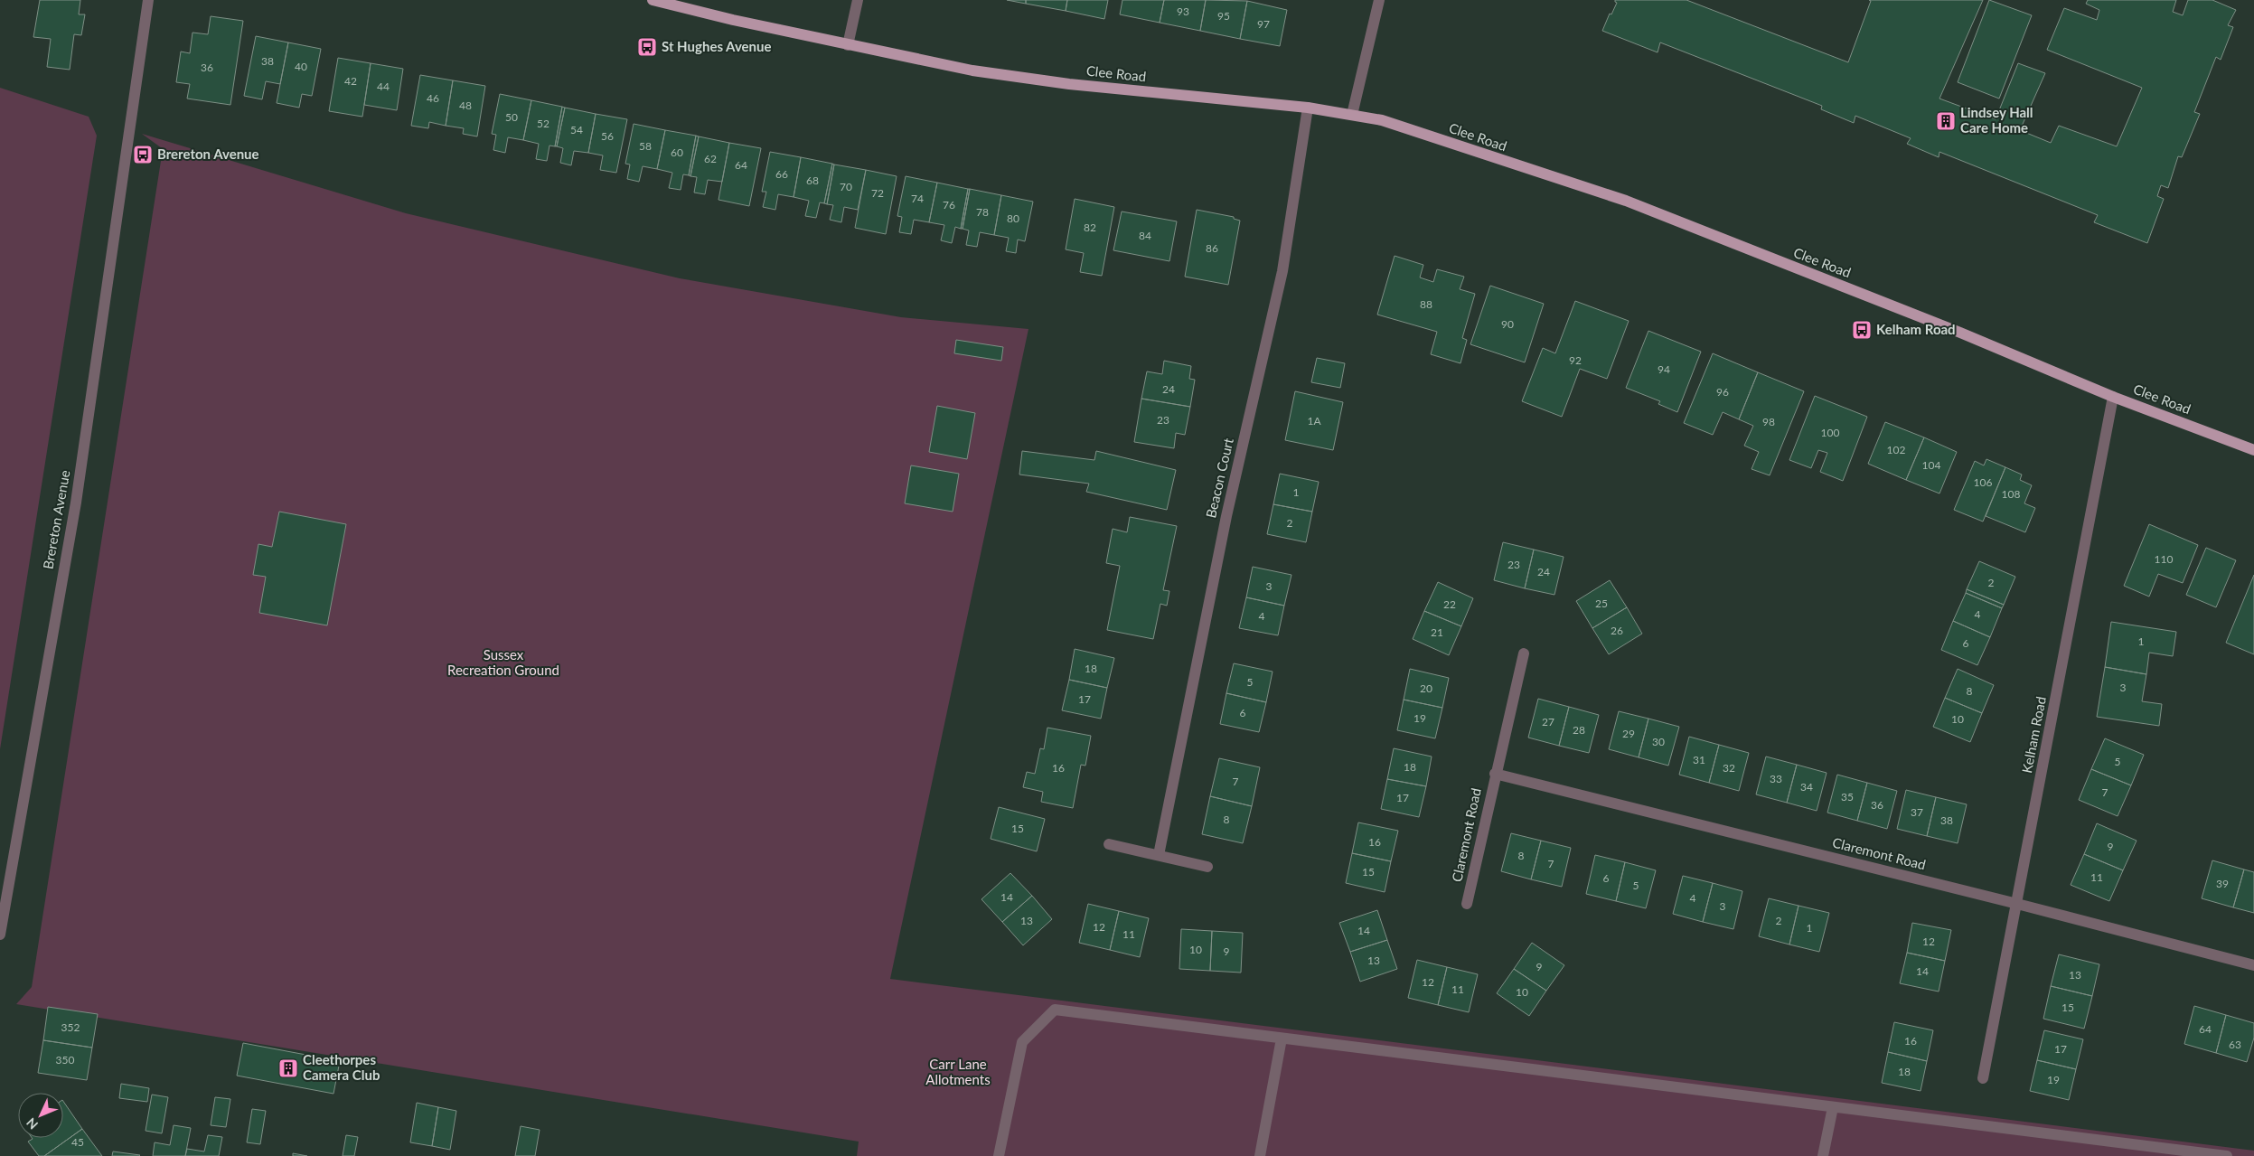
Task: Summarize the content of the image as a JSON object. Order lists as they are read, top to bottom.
{
  "streets": {
    "main road": ["Clee Road"],
    "street": [
      "Beacon Court",
      "Brereton Avenue",
      "Kelham Road",
      "Claremont Road"
    ]
  },
  "crossings": [
    ["Clee Road", "Beacon Court"],
    ["Clee Road", "Kelham Road"],
    ["Kelham Road", "Claremont Road"]
  ],
  "parks": ["Sussex Recreation Ground", "Carr Lane Allotments"],
  "places": {
    "bus stop": ["St Hughes Avenue", "Brereton Avenue", "Kelham Road"],
    "building": ["Lindsey Hall Care Home", "Cleethorpes Camera Club"]
  },
  "house_numbers": [
    "93",
    "95",
    "97",
    "38",
    "40",
    "36",
    "42",
    "44",
    "46",
    "48",
    "50",
    "52",
    "54",
    "56",
    "58",
    "60",
    "62",
    "64",
    "66",
    "68",
    "70",
    "72",
    "74",
    "76",
    "78",
    "80",
    "82",
    "84",
    "86",
    "88",
    "90",
    "92",
    "94",
    "24",
    "96",
    "23",
    "1A",
    "98",
    "100",
    "102",
    "104",
    "106",
    "1",
    "108",
    "2",
    "110",
    "23",
    "24",
    "2",
    "3",
    "25",
    "22",
    "4",
    "4",
    "26",
    "21",
    "1",
    "6",
    "18",
    "5",
    "3",
    "20",
    "8",
    "17",
    "6",
    "19",
    "10",
    "27",
    "28",
    "29",
    "30",
    "31",
    "5",
    "18",
    "16",
    "32",
    "33",
    "7",
    "34",
    "7",
    "35",
    "17",
    "36",
    "37",
    "8",
    "38",
    "15",
    "16",
    "9",
    "8",
    "7",
    "15",
    "11",
    "6",
    "39",
    "5",
    "14",
    "4",
    "3",
    "13",
    "2",
    "12",
    "1",
    "14",
    "11",
    "12",
    "10",
    "9",
    "13",
    "9",
    "14",
    "13",
    "12",
    "11",
    "10",
    "15",
    "352",
    "64",
    "16",
    "63",
    "17",
    "350",
    "18",
    "19",
    "45"
  ],
  "north": "bottom left"
}
